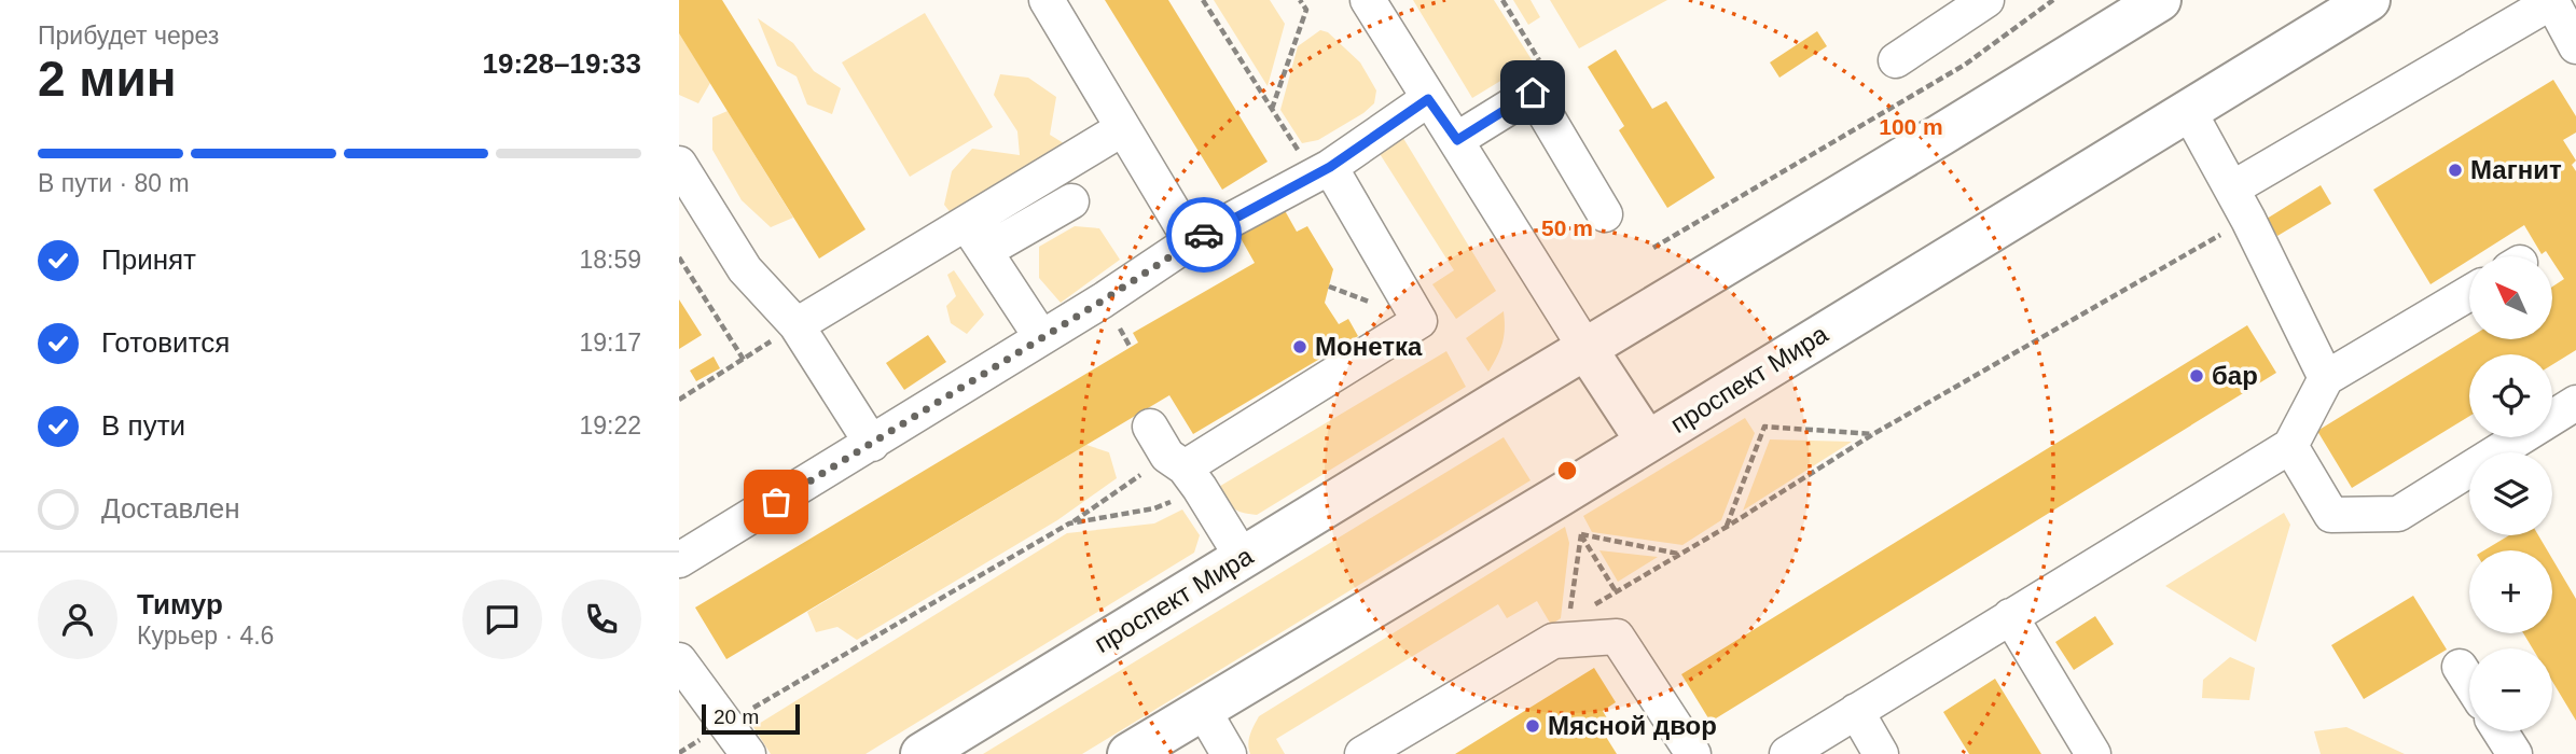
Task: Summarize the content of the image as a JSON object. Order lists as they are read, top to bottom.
{
  "streets": {
    "main road": ["проспект Мира"]
  },
  "places": [
    "Магнит",
    "Монетка",
    "бар",
    "Мясной двор"
  ],
  "scale_bar": "20 m",
  "north": "top left",
  "page": {
    "heading": ["2 мин", "Прибудет через", "19:28–19:33"],
    "panel": ["Тимур", "Курьер · 4.6"],
    "bar": "В пути · 80 m",
    "list": [
      ["Принят", "18:59"],
      ["Готовится", "19:17"],
      ["В пути", "19:22"],
      "Доставлен"
    ],
    "map_buttons": ["+", "−"],
    "scale": "20 m"
  },
  "rings": ["100 m", "50 m"]
}
